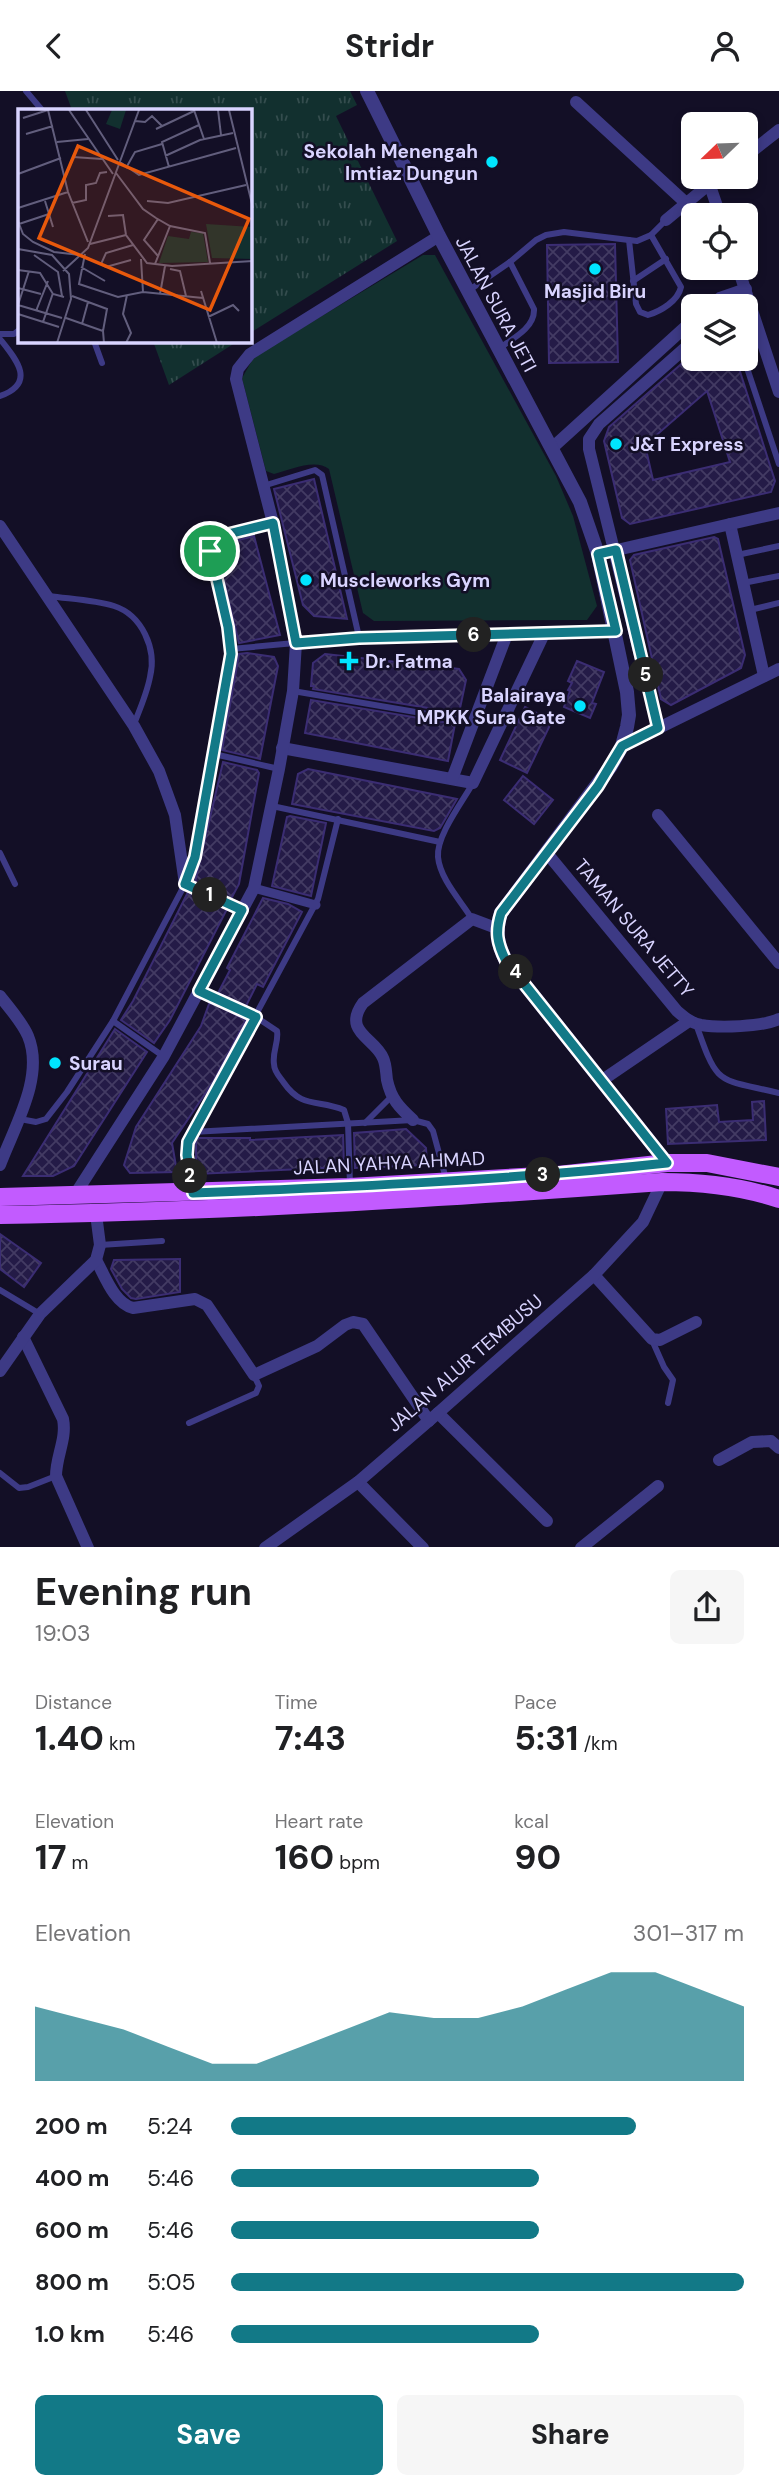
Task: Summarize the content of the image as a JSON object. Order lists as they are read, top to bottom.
{
  "streets": {
    "main road": ["JALAN YAHYA AHMAD"],
    "street": ["JALAN SURA JETI", "TAMAN SURA JETTY", "JALAN ALUR TEMBUSU"]
  },
  "crossings": [
    ["JALAN YAHYA AHMAD", "JALAN ALUR TEMBUSU"]
  ],
  "places": {
    "other": [
      "Sekolah Menengah Imtiaz Dungun",
      "Masjid Biru",
      "J&T Express",
      "Muscleworks Gym",
      "Balairaya MPKK Sura Gate",
      "Surau"
    ],
    "health": ["Dr. Fatma"]
  },
  "north": "bottom left",
  "page": {
    "header": "Stridr",
    "pins": [
      "6",
      "5",
      "1",
      "4",
      "3",
      "2"
    ],
    "heading": ["Evening run", "19:03"],
    "stats": [
      ["Distance", "1.40 km"],
      ["Time", "7:43"],
      ["Pace", "5:31 /km"],
      ["Elevation", "17 m"],
      ["Heart rate", "160 bpm"],
      ["kcal", "90"]
    ],
    "chart": ["Elevation", "301–317 m"],
    "list": [
      {
        "name": "200 m",
        "note": "5:24"
      },
      {
        "name": "400 m",
        "note": "5:46"
      },
      {
        "name": "600 m",
        "note": "5:46"
      },
      {
        "name": "800 m",
        "note": "5:05"
      },
      {
        "name": "1.0 km",
        "note": "5:46"
      }
    ],
    "buttons": ["Save", "Share"]
  }
}
